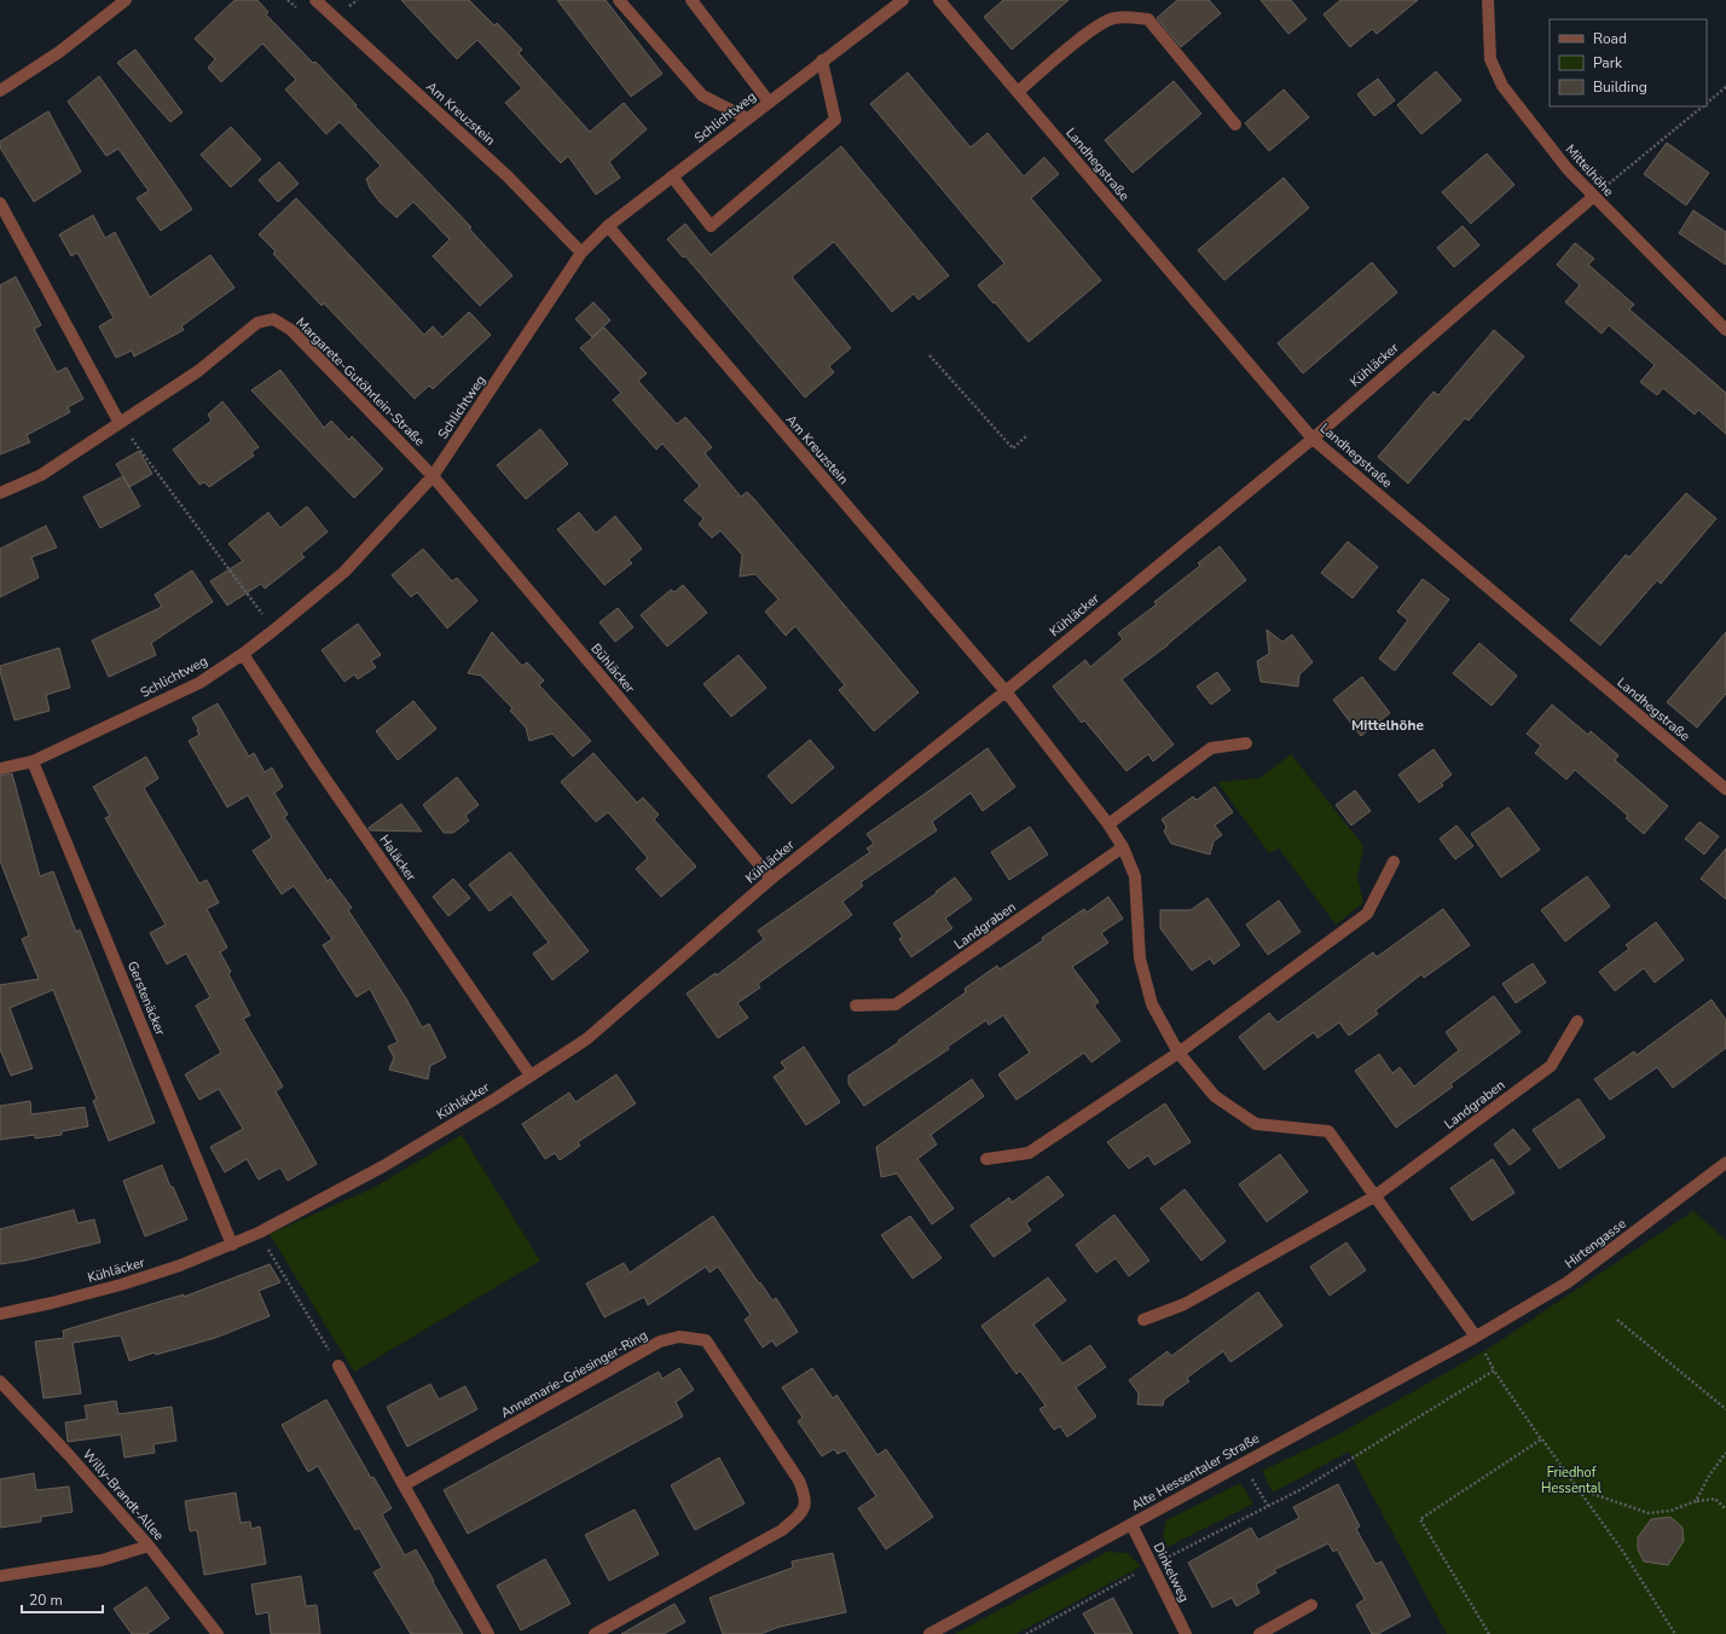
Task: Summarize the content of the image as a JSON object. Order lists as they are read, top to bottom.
{
  "streets": {
    "street": [
      "Am Kreuzstein",
      "Schlichtweg",
      "Landhegstraße",
      "Mittelhöhe",
      "Kühläcker",
      "Margarete-Gutöhrlein-Straße",
      "Bühläcker",
      "Haläcker",
      "Landgraben",
      "Gerstenäcker",
      "Hirtengasse",
      "Annemarie-Griesinger-Ring",
      "Alte Hessentaler Straße",
      "Willy-Brandt-Allee",
      "Dinkelweg"
    ]
  },
  "crossings": [
    ["Am Kreuzstein", "Schlichtweg"],
    ["Am Kreuzstein", "Kühläcker"],
    ["Schlichtweg", "Margarete-Gutöhrlein-Straße"],
    ["Schlichtweg", "Bühläcker"],
    ["Schlichtweg", "Haläcker"],
    ["Schlichtweg", "Gerstenäcker"],
    ["Landhegstraße", "Kühläcker"],
    ["Mittelhöhe", "Kühläcker"],
    ["Kühläcker", "Bühläcker"],
    ["Kühläcker", "Haläcker"],
    ["Kühläcker", "Gerstenäcker"],
    ["Margarete-Gutöhrlein-Straße", "Bühläcker"],
    ["Hirtengasse", "Alte Hessentaler Straße"],
    ["Alte Hessentaler Straße", "Dinkelweg"]
  ],
  "districts": ["Mittelhöhe"],
  "parks": ["Friedhof Hessental"],
  "legend": ["Road", "Park", "Building"],
  "scale_bar": "20 m"
}
